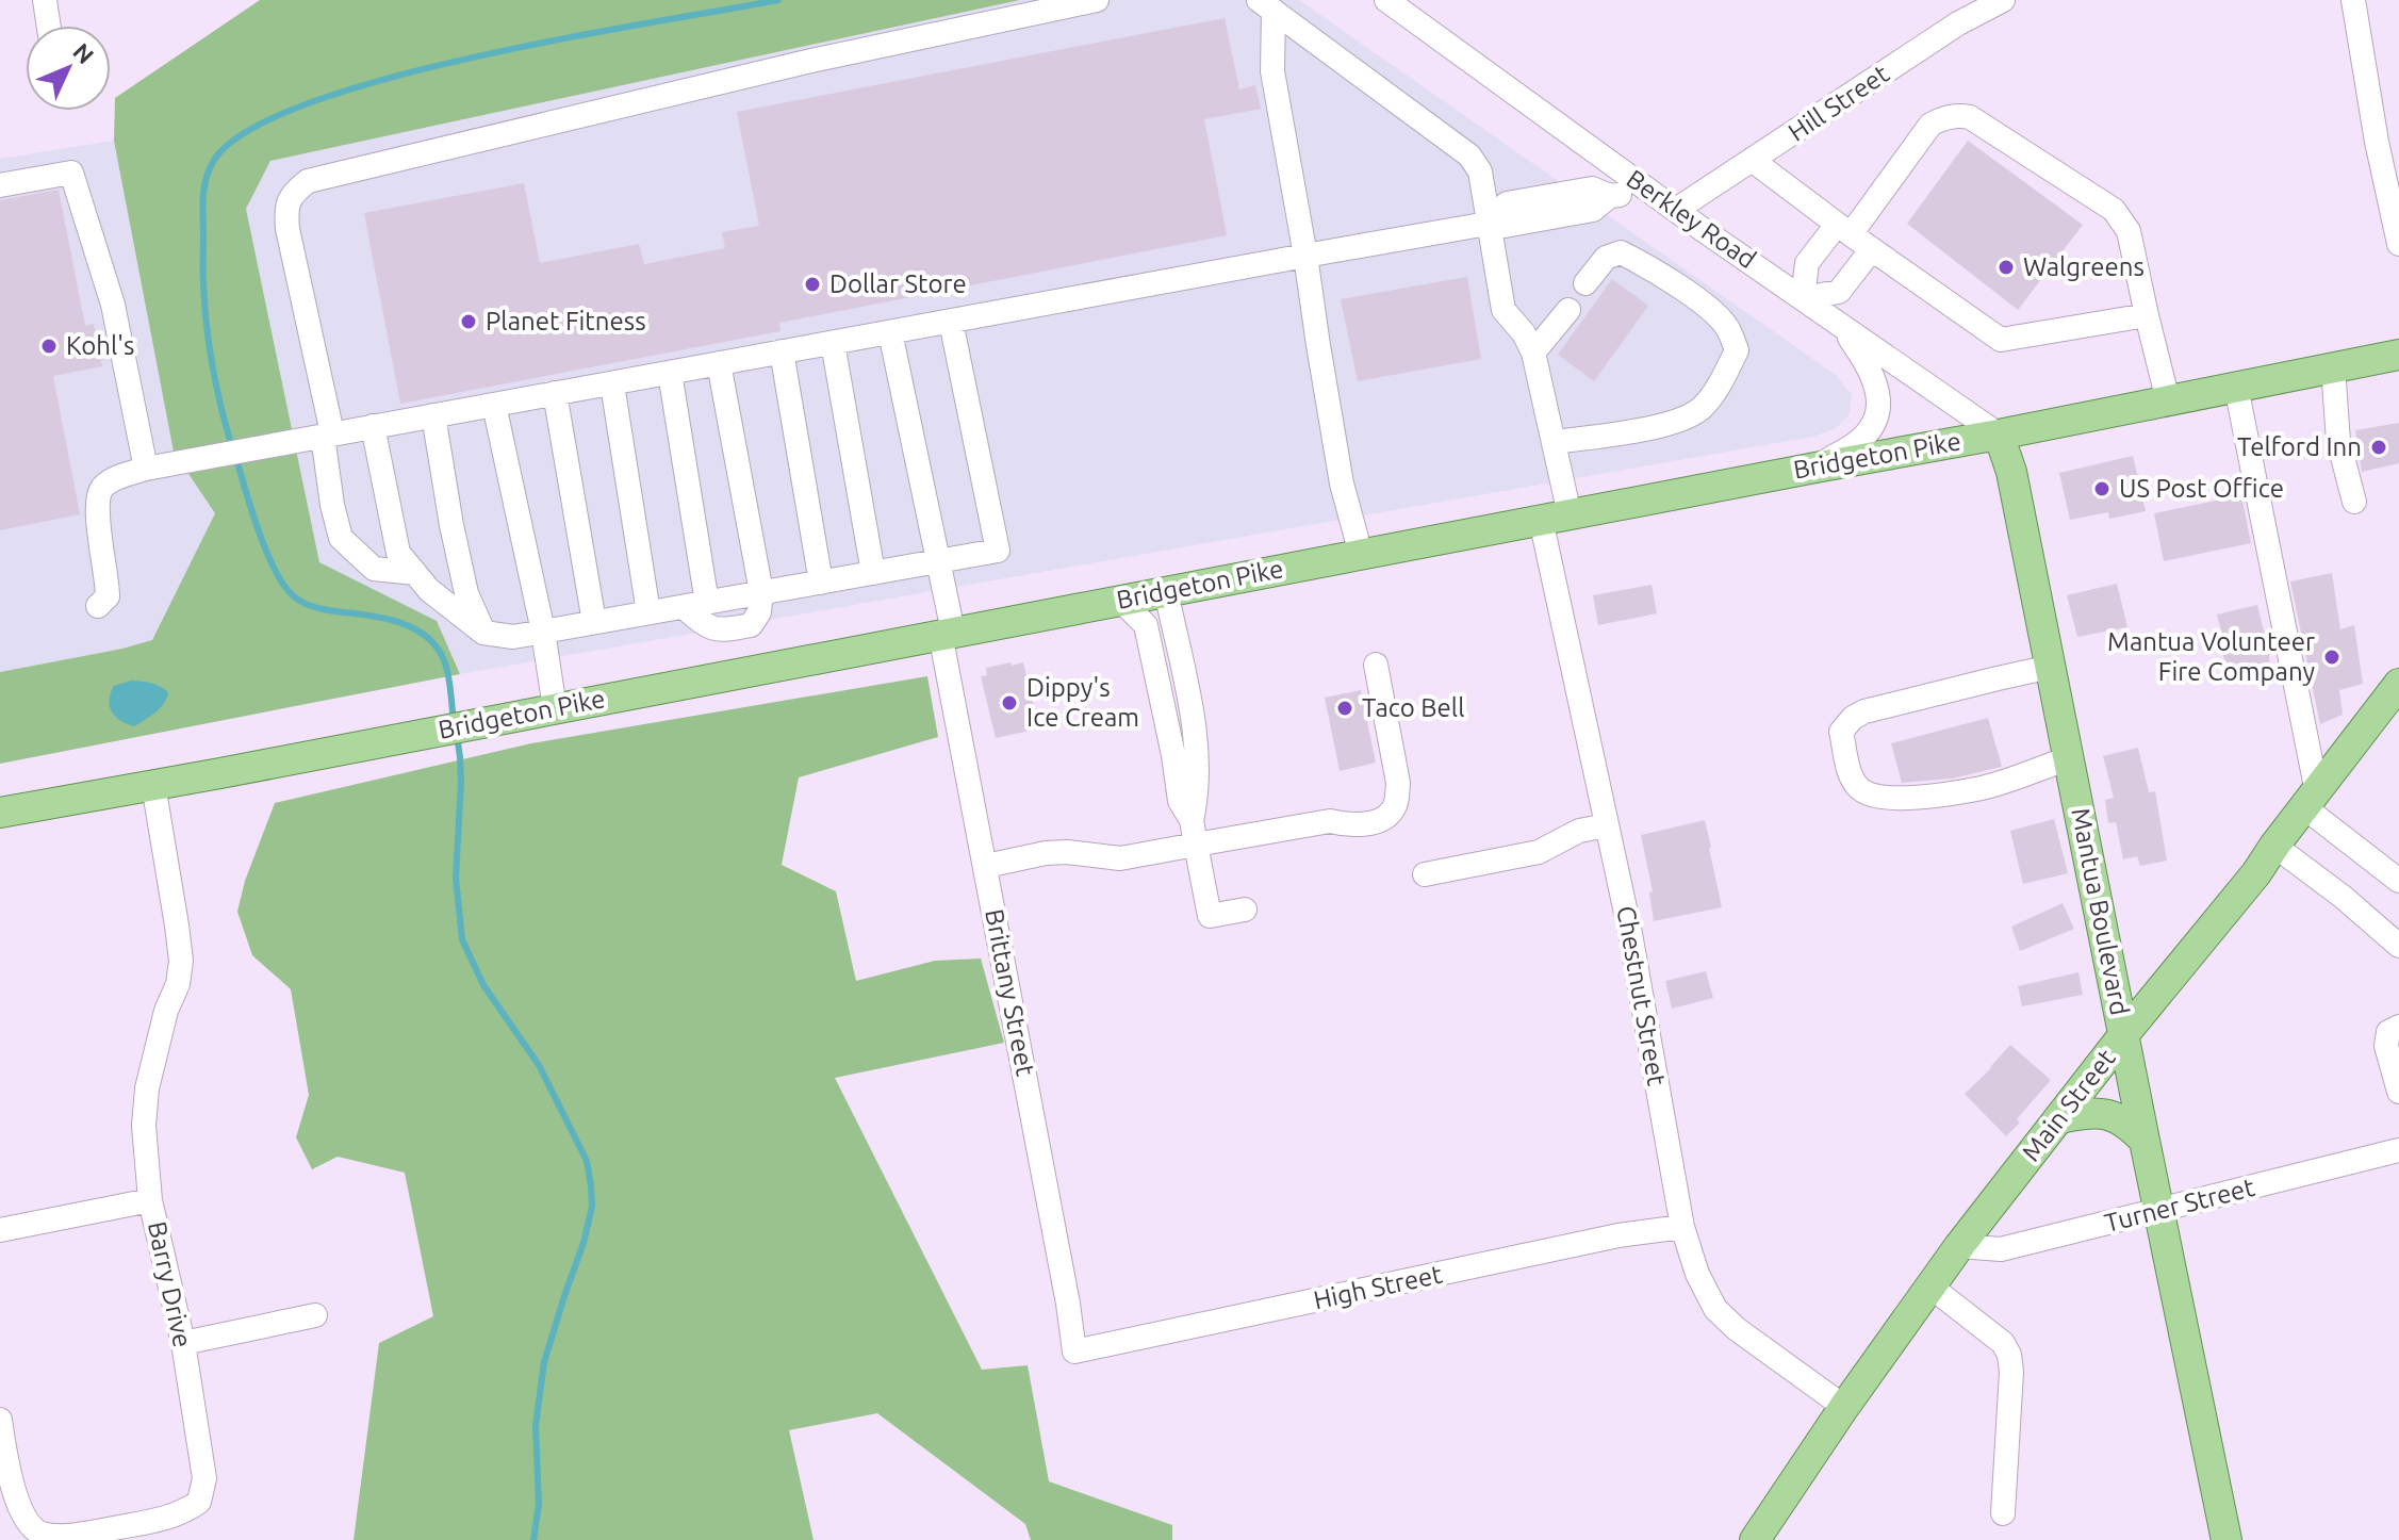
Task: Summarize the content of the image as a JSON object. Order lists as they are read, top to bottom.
{
  "streets": {
    "main road": ["Bridgeton Pike", "Mantua Boulevard", "Main Street"],
    "street": [
      "Hill Street",
      "Berkley Road",
      "Brittany Street",
      "Chestnut Street",
      "Turner Street",
      "Barry Drive",
      "High Street"
    ]
  },
  "crossings": [
    ["Hill Street", "Berkley Road"],
    ["Berkley Road", "Bridgeton Pike"],
    ["Berkley Road", "Mantua Boulevard"],
    ["Bridgeton Pike", "Mantua Boulevard"],
    ["Bridgeton Pike", "Brittany Street"],
    ["Bridgeton Pike", "Chestnut Street"],
    ["Bridgeton Pike", "Barry Drive"],
    ["Mantua Boulevard", "Main Street"],
    ["Mantua Boulevard", "Turner Street"],
    ["Brittany Street", "High Street"],
    ["Chestnut Street", "Main Street"],
    ["Chestnut Street", "High Street"],
    ["Main Street", "Turner Street"]
  ],
  "places": [
    "Walgreens",
    "Dollar Store",
    "Planet Fitness",
    "Kohl's",
    "Telford Inn",
    "US Post Office",
    "Mantua Volunteer Fire Company",
    "Dippy's Ice Cream",
    "Taco Bell"
  ],
  "north": "top right"
}
